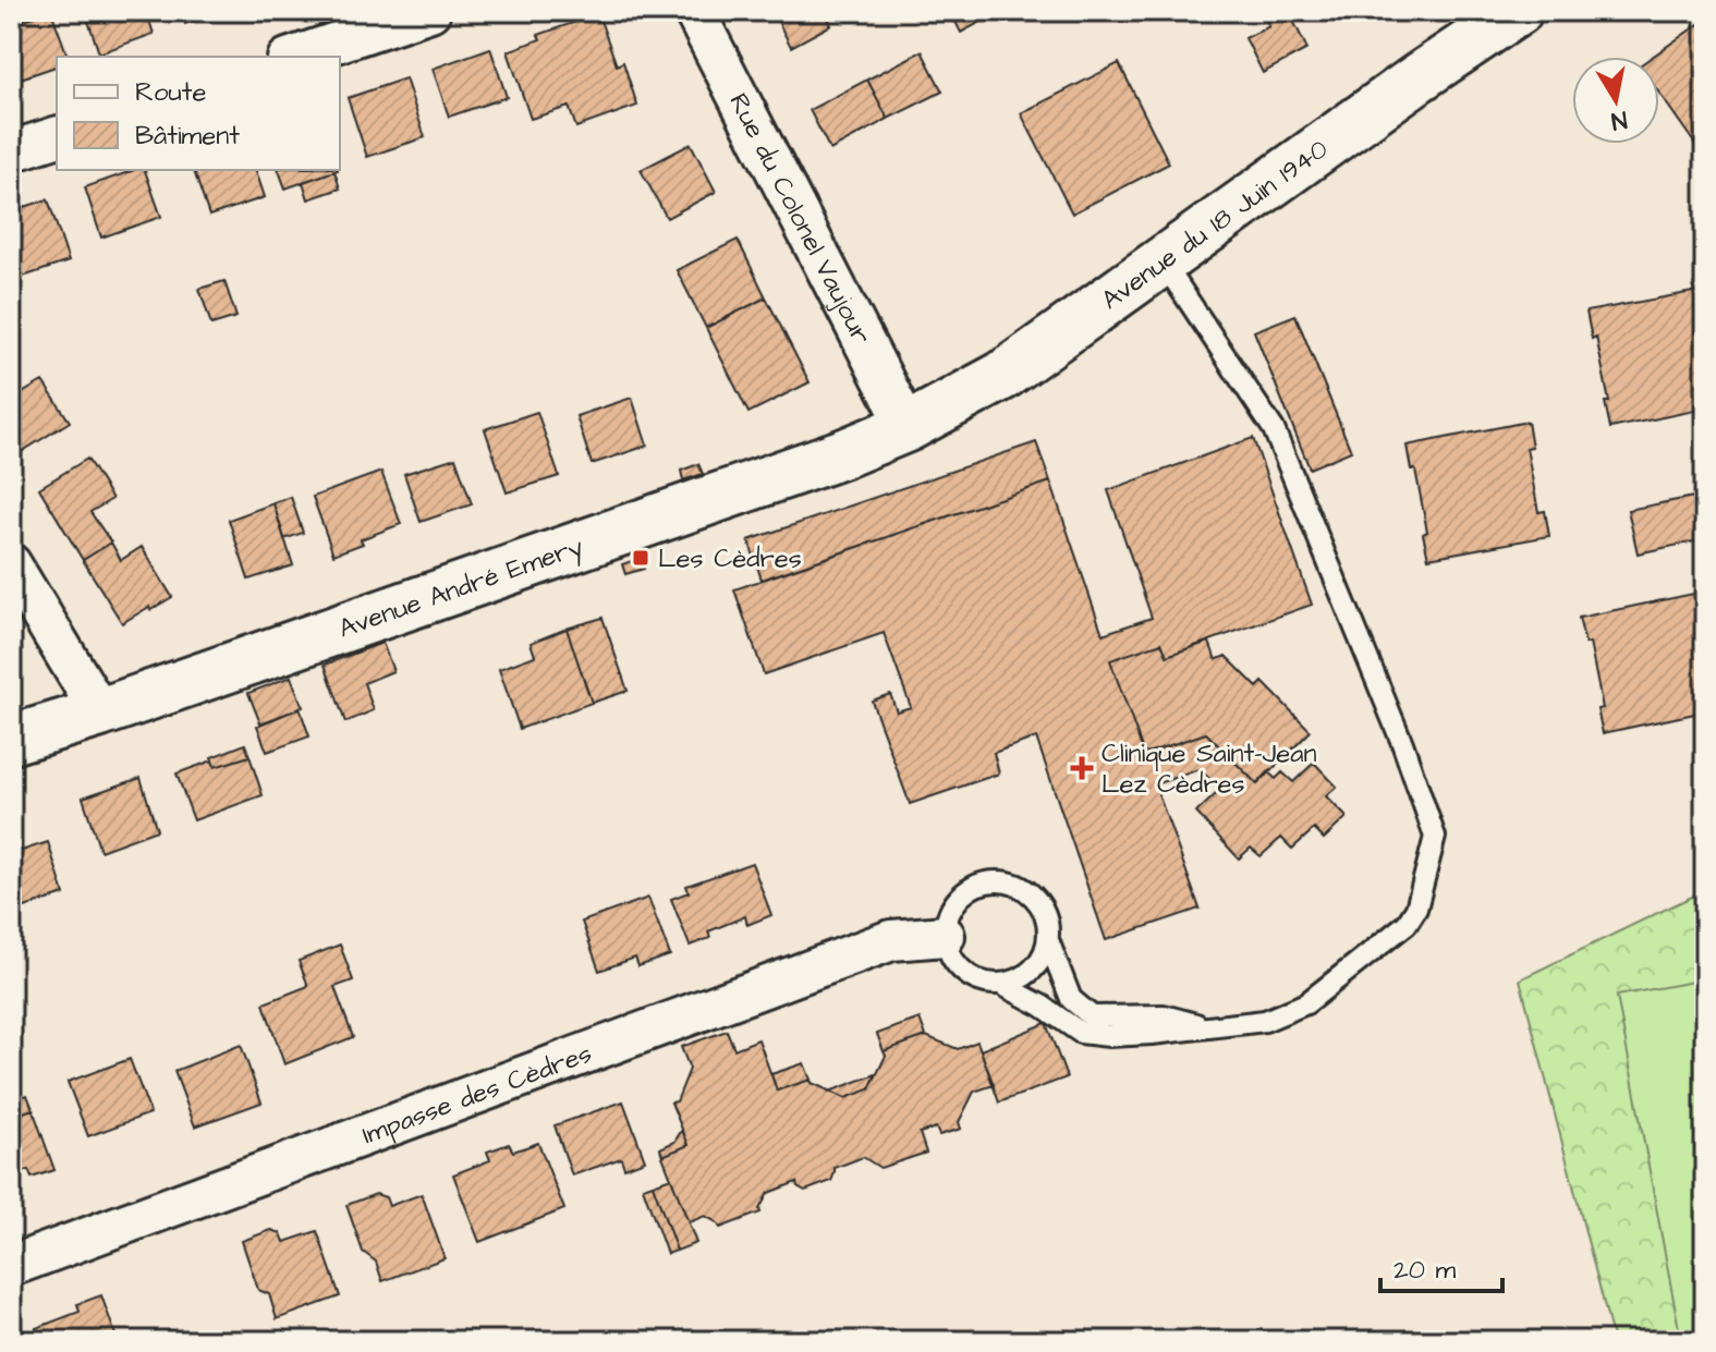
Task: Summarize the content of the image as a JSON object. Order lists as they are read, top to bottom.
{
  "streets": {
    "street": [
      "Rue du Colonel Vaujour",
      "Avenue du 18 Juin 1940",
      "Avenue André Emery",
      "Impasse des Cèdres"
    ]
  },
  "crossings": [
    ["Rue du Colonel Vaujour", "Avenue du 18 Juin 1940"],
    ["Rue du Colonel Vaujour", "Avenue André Emery"],
    ["Avenue du 18 Juin 1940", "Avenue André Emery"]
  ],
  "places": {
    "transit": ["Les Cèdres"],
    "health": ["Clinique Saint-Jean Lez Cèdres"]
  },
  "legend": ["Route", "Bâtiment"],
  "scale_bar": "20 m",
  "north": "bottom"
}
